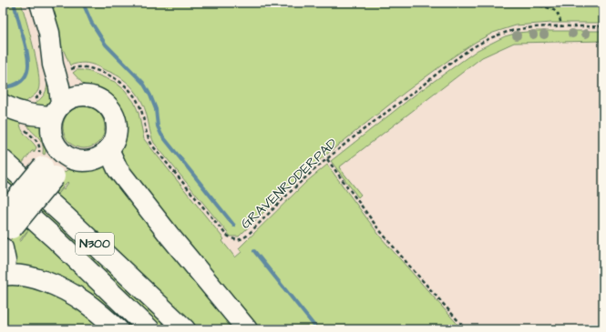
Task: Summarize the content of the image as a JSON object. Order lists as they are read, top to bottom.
{
  "streets": {
    "main road": ["N300"],
    "path": ["GRAVENRODERPAD"]
  }
}
